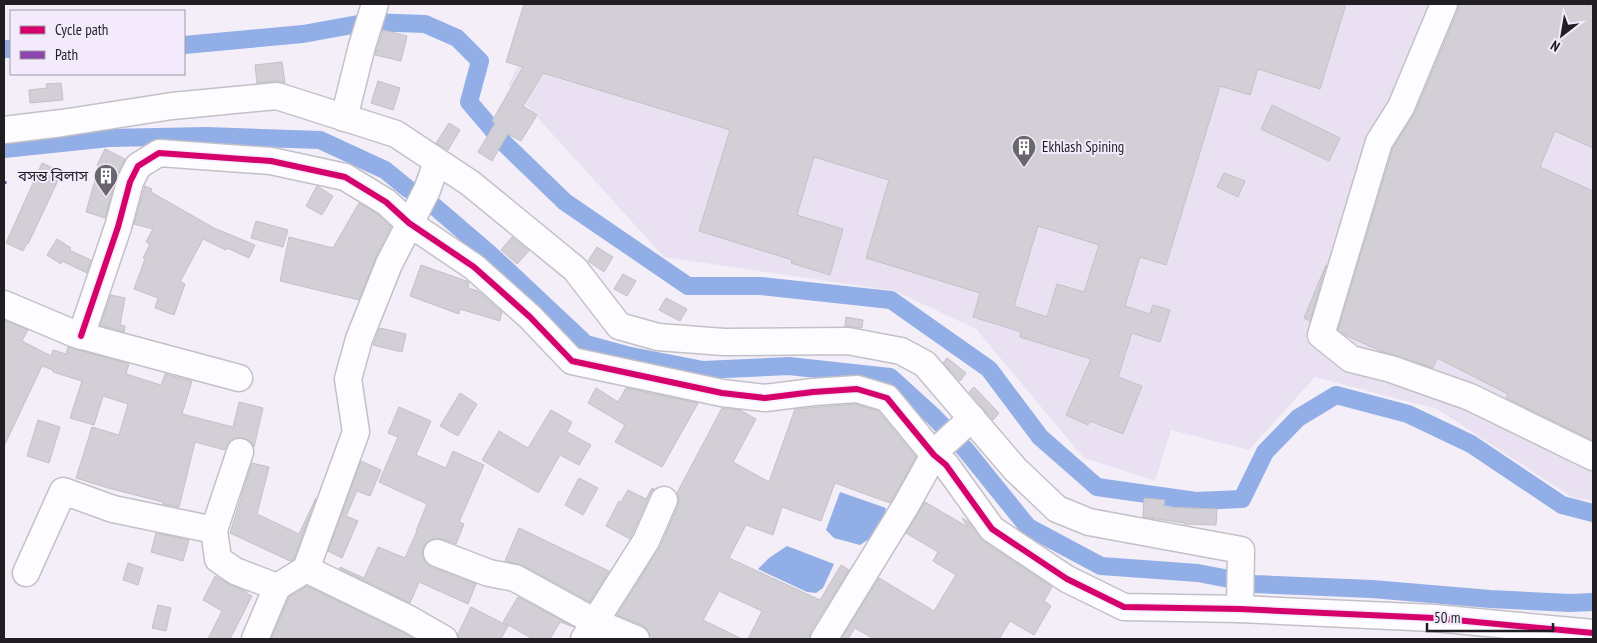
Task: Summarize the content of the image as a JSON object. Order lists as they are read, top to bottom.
{
  "places": {
    "building": ["Ekhlash Spining", "বসন্ত বিলাস"]
  },
  "legend": ["Cycle path", "Path"],
  "scale_bar": "50 m",
  "north": "bottom left"
}
